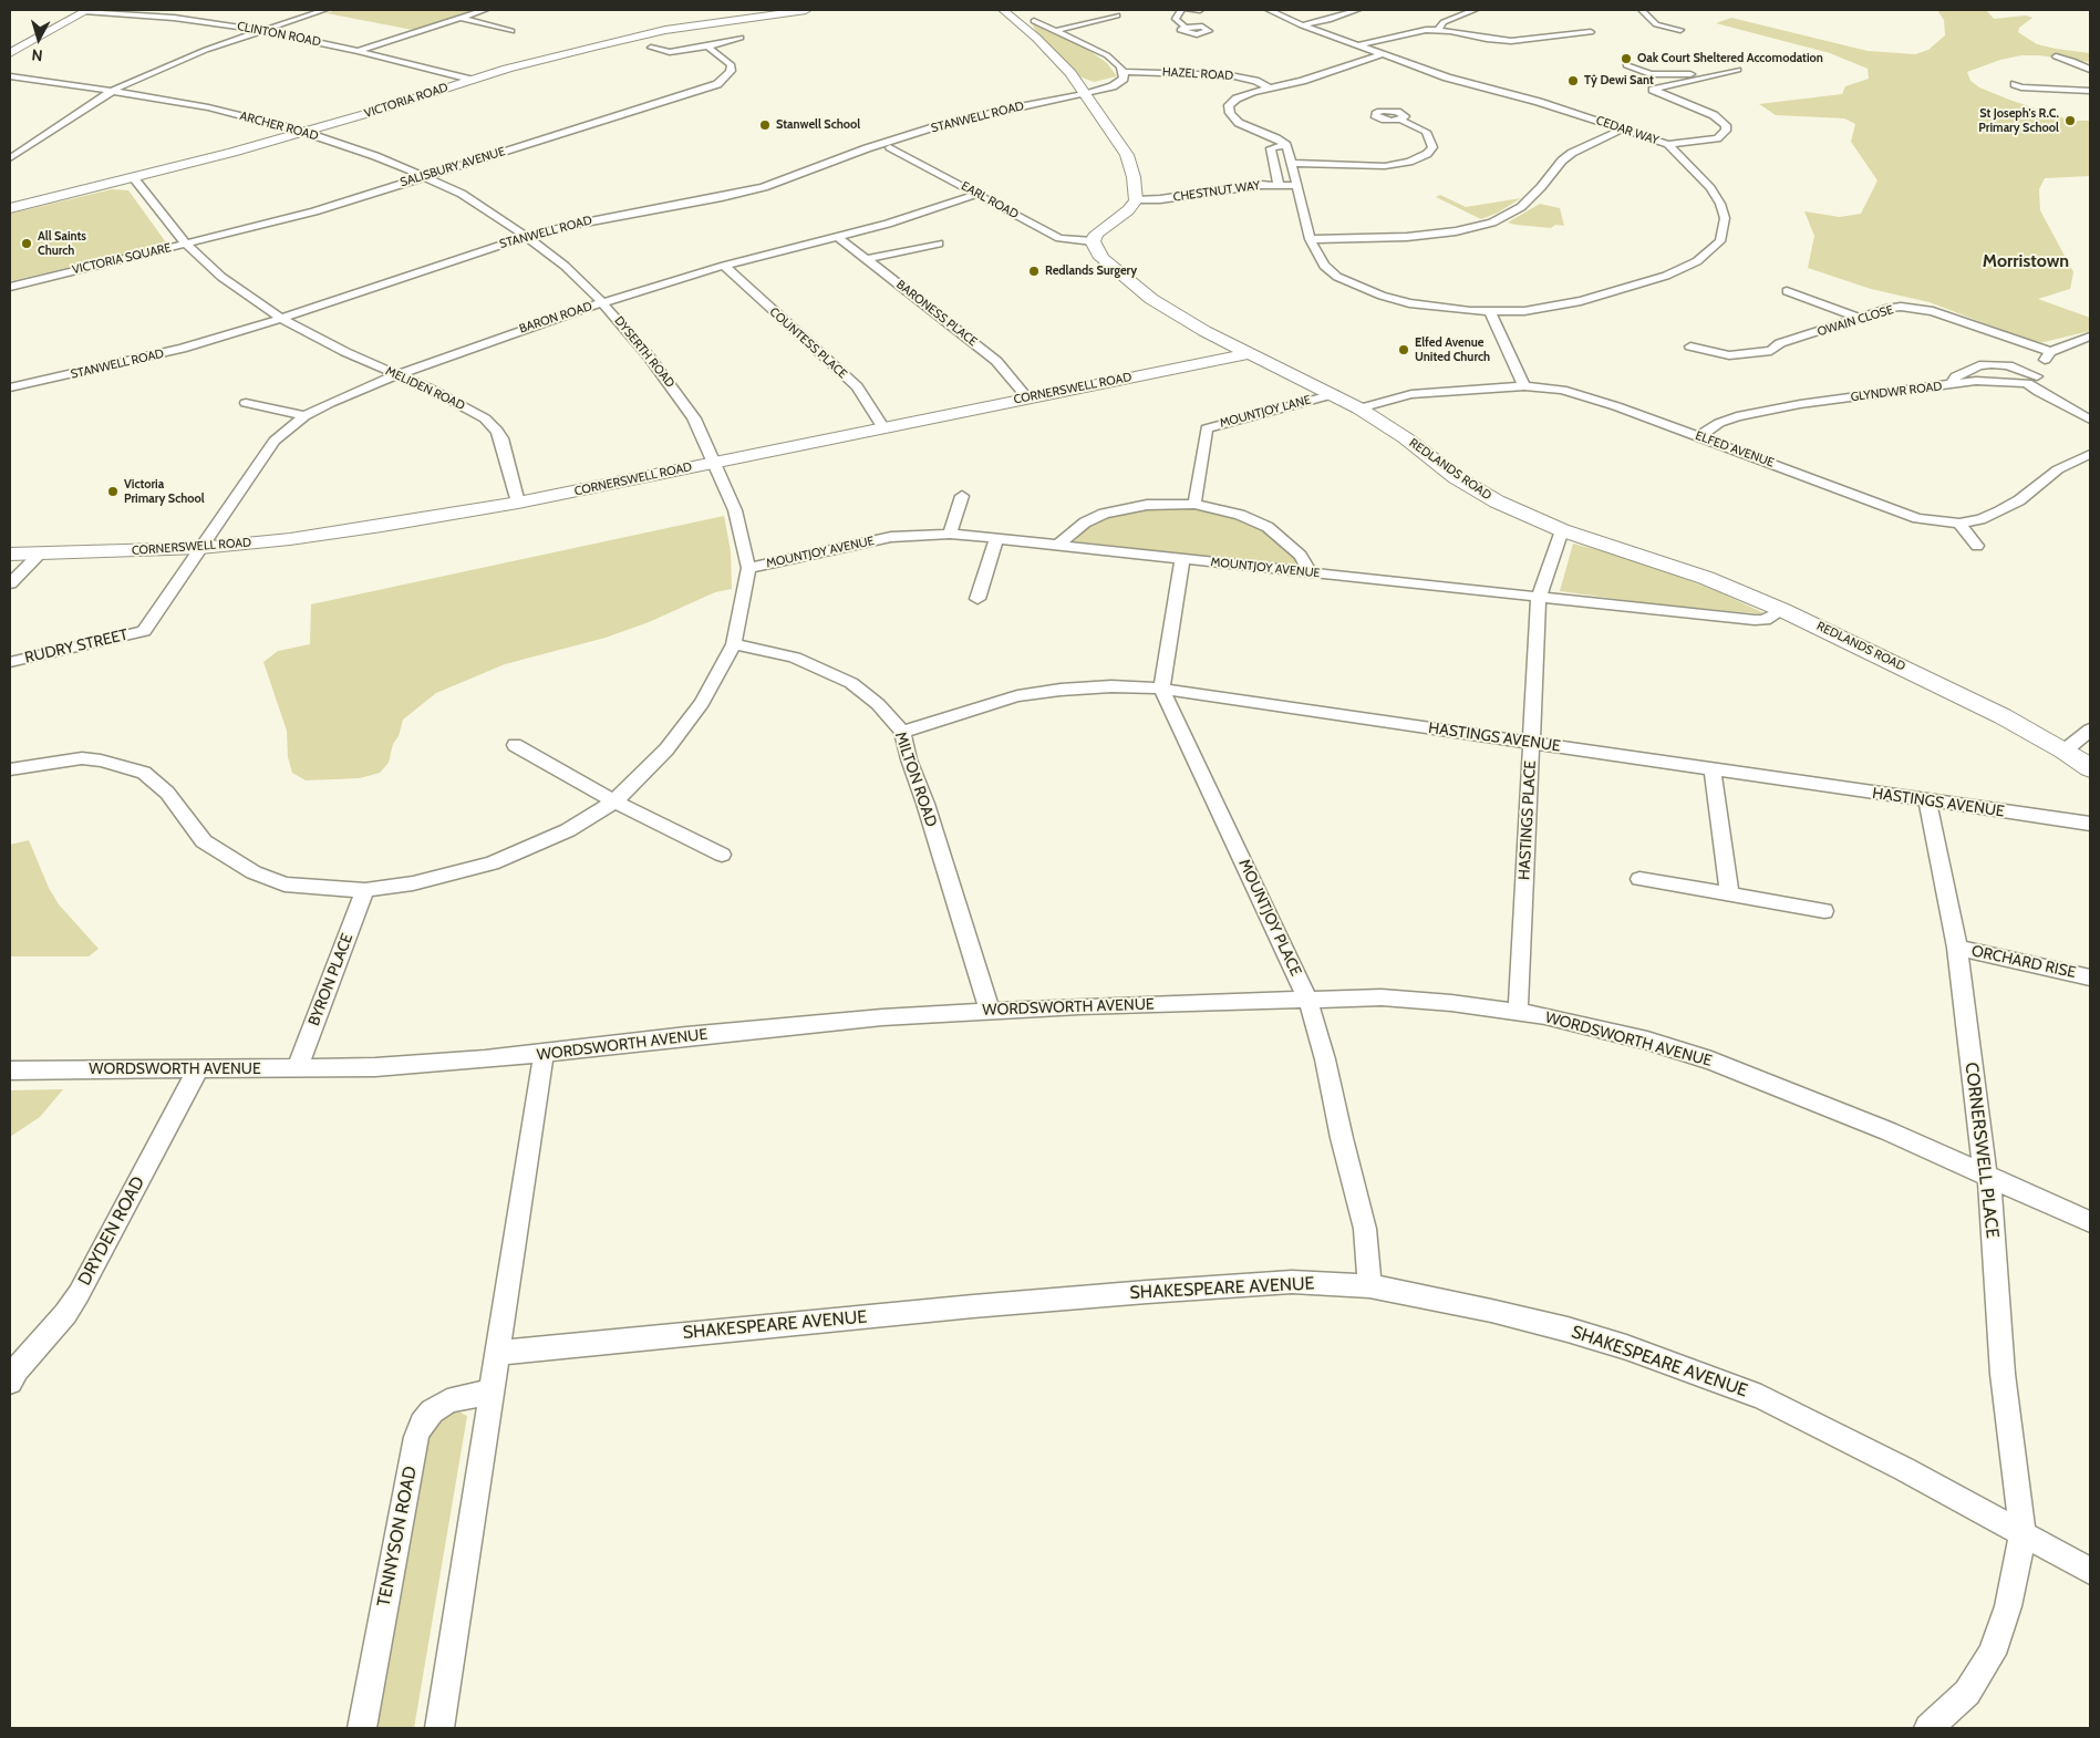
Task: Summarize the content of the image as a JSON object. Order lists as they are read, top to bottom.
{
  "streets": {
    "main road": ["REDLANDS ROAD"],
    "street": [
      "CLINTON ROAD",
      "HAZEL ROAD",
      "VICTORIA ROAD",
      "STANWELL ROAD",
      "ARCHER ROAD",
      "CEDAR WAY",
      "SALISBURY AVENUE",
      "CHESTNUT WAY",
      "EARL ROAD",
      "VICTORIA SQUARE",
      "BARONESS PLACE",
      "BARON ROAD",
      "OWAIN CLOSE",
      "COUNTESS PLACE",
      "DYSERTH ROAD",
      "MELIDEN ROAD",
      "CORNERSWELL ROAD",
      "GLYNDWR ROAD",
      "MOUNTJOY LANE",
      "ELFED AVENUE",
      "MOUNTJOY AVENUE",
      "RUDRY STREET",
      "HASTINGS AVENUE",
      "MILTON ROAD",
      "HASTINGS PLACE",
      "MOUNTJOY PLACE",
      "ORCHARD RISE",
      "BYRON PLACE",
      "WORDSWORTH AVENUE",
      "CORNERSWELL PLACE",
      "DRYDEN ROAD",
      "SHAKESPEARE AVENUE",
      "TENNYSON ROAD"
    ]
  },
  "crossings": [
    ["CLINTON ROAD", "VICTORIA ROAD"],
    ["HAZEL ROAD", "STANWELL ROAD"],
    ["VICTORIA ROAD", "ARCHER ROAD"],
    ["VICTORIA ROAD", "VICTORIA SQUARE"],
    ["STANWELL ROAD", "ARCHER ROAD"],
    ["STANWELL ROAD", "DYSERTH ROAD"],
    ["STANWELL ROAD", "MELIDEN ROAD"],
    ["ARCHER ROAD", "SALISBURY AVENUE"],
    ["ARCHER ROAD", "DYSERTH ROAD"],
    ["CEDAR WAY", "CHESTNUT WAY"],
    ["SALISBURY AVENUE", "VICTORIA SQUARE"],
    ["SALISBURY AVENUE", "MELIDEN ROAD"],
    ["EARL ROAD", "BARON ROAD"],
    ["EARL ROAD", "REDLANDS ROAD"],
    ["VICTORIA SQUARE", "MELIDEN ROAD"],
    ["BARONESS PLACE", "BARON ROAD"],
    ["BARONESS PLACE", "CORNERSWELL ROAD"],
    ["BARON ROAD", "COUNTESS PLACE"],
    ["BARON ROAD", "DYSERTH ROAD"],
    ["BARON ROAD", "MELIDEN ROAD"],
    ["BARON ROAD", "CORNERSWELL ROAD"],
    ["COUNTESS PLACE", "CORNERSWELL ROAD"],
    ["DYSERTH ROAD", "CORNERSWELL ROAD"],
    ["MELIDEN ROAD", "CORNERSWELL ROAD"],
    ["CORNERSWELL ROAD", "REDLANDS ROAD"],
    ["GLYNDWR ROAD", "ELFED AVENUE"],
    ["MOUNTJOY LANE", "REDLANDS ROAD"],
    ["ELFED AVENUE", "REDLANDS ROAD"],
    ["REDLANDS ROAD", "MOUNTJOY AVENUE"],
    ["MOUNTJOY AVENUE", "HASTINGS PLACE"],
    ["HASTINGS AVENUE", "MILTON ROAD"],
    ["HASTINGS AVENUE", "HASTINGS PLACE"],
    ["HASTINGS AVENUE", "MOUNTJOY PLACE"],
    ["HASTINGS AVENUE", "CORNERSWELL PLACE"],
    ["MILTON ROAD", "WORDSWORTH AVENUE"],
    ["HASTINGS PLACE", "WORDSWORTH AVENUE"],
    ["MOUNTJOY PLACE", "WORDSWORTH AVENUE"],
    ["MOUNTJOY PLACE", "SHAKESPEARE AVENUE"],
    ["ORCHARD RISE", "CORNERSWELL PLACE"],
    ["BYRON PLACE", "WORDSWORTH AVENUE"],
    ["WORDSWORTH AVENUE", "CORNERSWELL PLACE"],
    ["WORDSWORTH AVENUE", "DRYDEN ROAD"],
    ["CORNERSWELL PLACE", "SHAKESPEARE AVENUE"]
  ],
  "districts": ["Morristown"],
  "places": [
    "Oak Court Sheltered Accomodation",
    "Tŷ Dewi Sant",
    "St Joseph's R.C. Primary School",
    "Stanwell School",
    "All Saints Church",
    "Redlands Surgery",
    "Elfed Avenue United Church",
    "Victoria Primary School"
  ],
  "north": "bottom"
}
